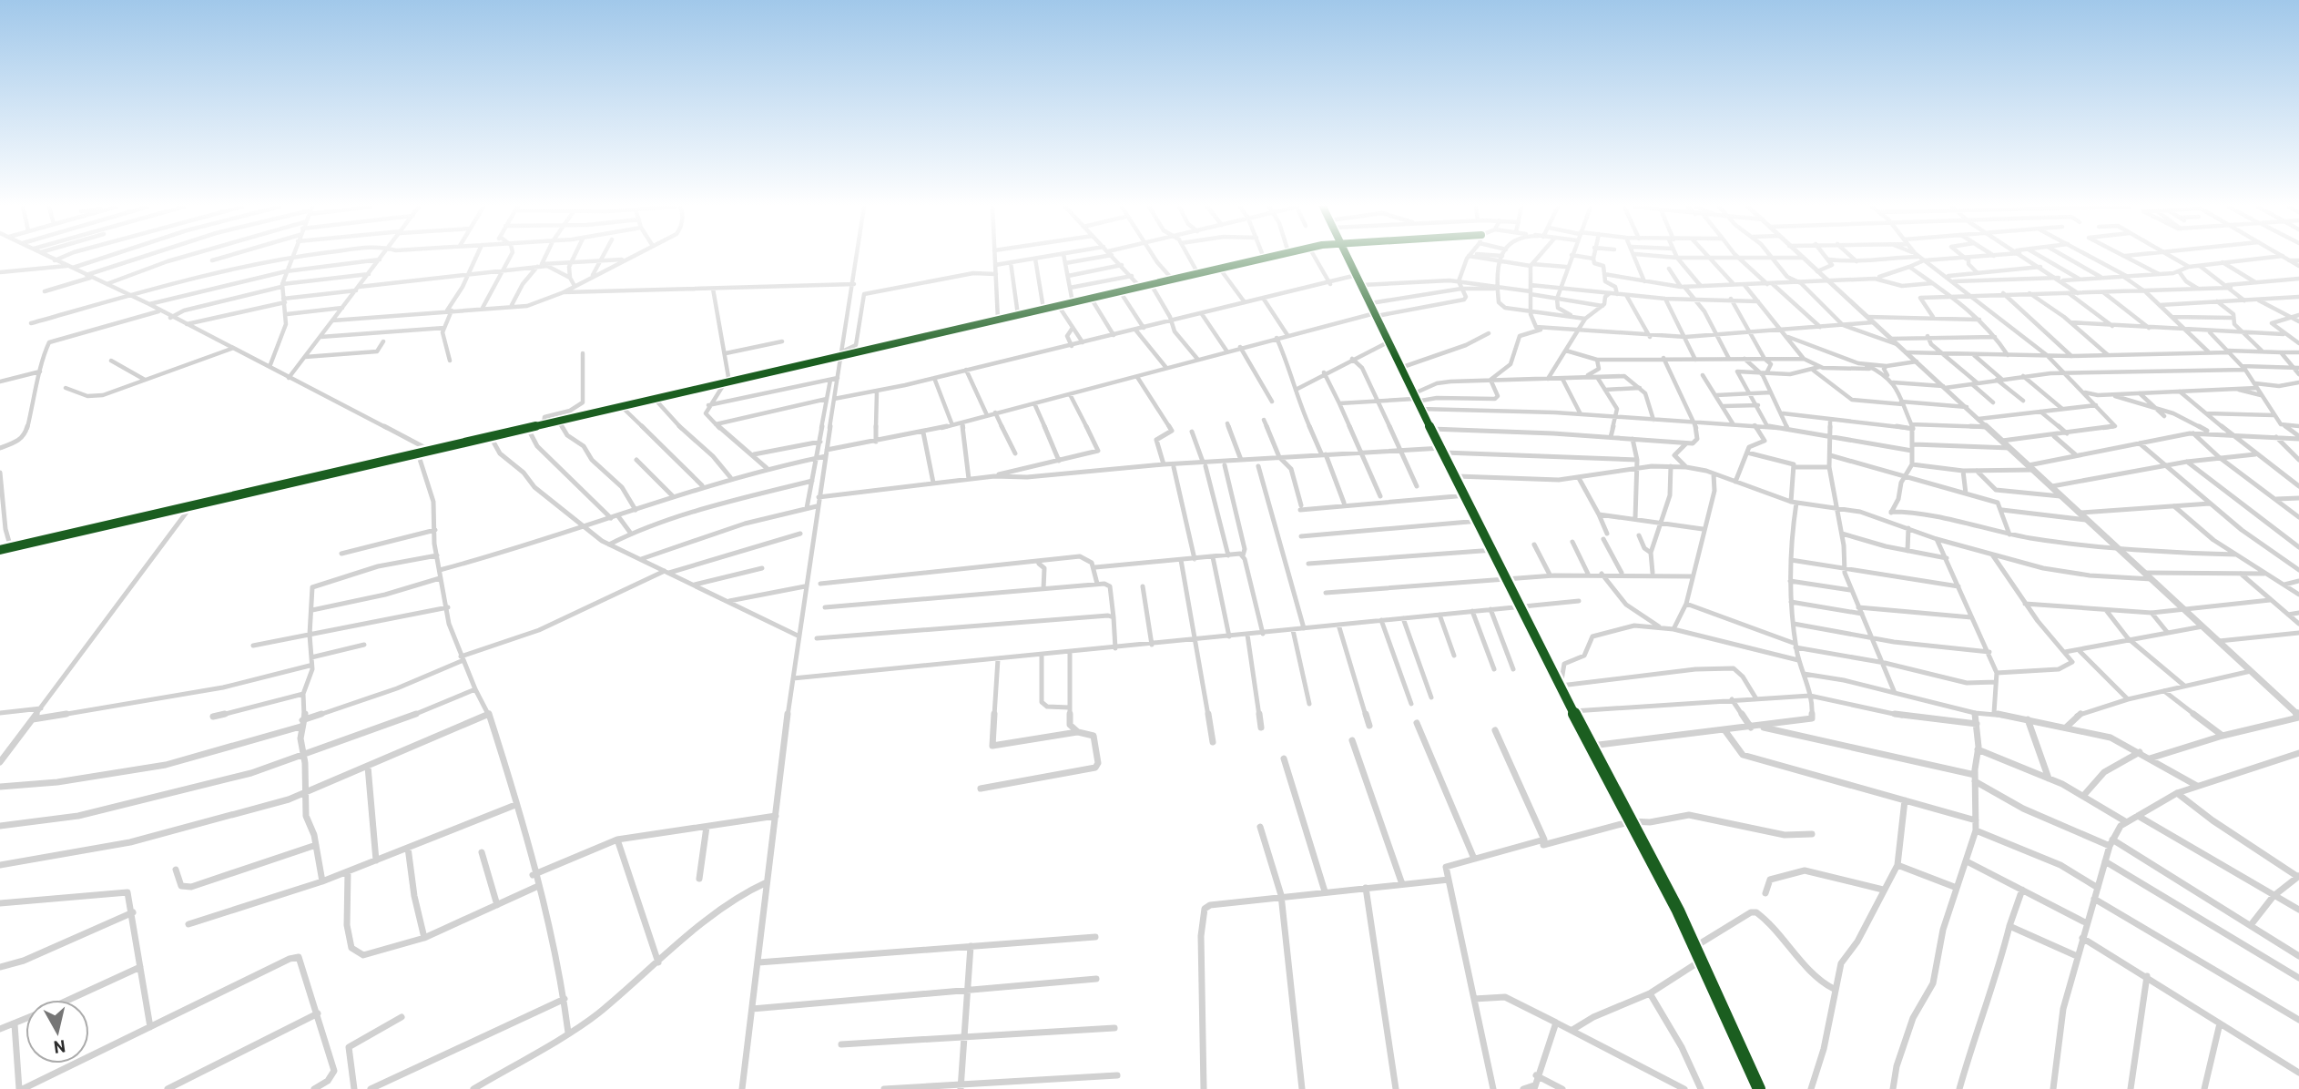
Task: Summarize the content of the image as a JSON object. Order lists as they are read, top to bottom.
{
  "north": "bottom"
}
